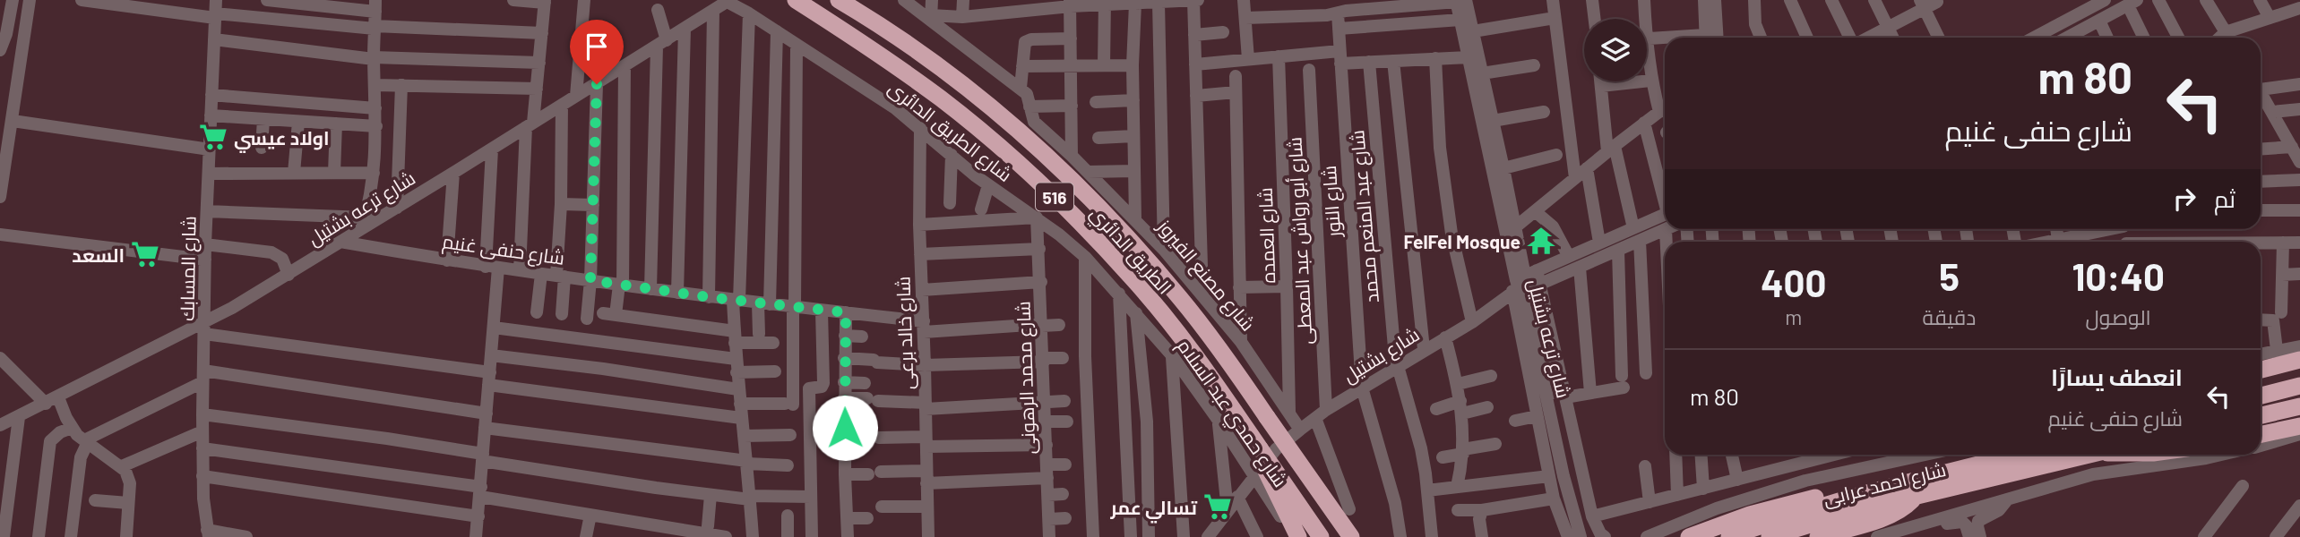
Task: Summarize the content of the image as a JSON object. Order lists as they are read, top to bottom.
{
  "streets": {
    "highway": ["516", "الطريق الدائري", "شارع احمد عرابى"],
    "street": [
      "شارع الطريق الدائرى",
      "شارع النور",
      "شارع ترعه بشتيل",
      "شارع عبد المنعم محمد",
      "شارع العمده",
      "شارع أبو رواش عبد المعطى",
      "شارع حنفى غنيم",
      "شارع المسابك",
      "شارع مصنع الفيروز",
      "شارع خالد برعى",
      "شارع بشتيل",
      "شارع محمد الرهونى",
      "شارع حمدي عبد السلام"
    ]
  },
  "crossings": [
    ["شارع الطريق الدائرى", "شارع ترعه بشتيل"],
    ["شارع الطريق الدائرى", "شارع خالد برعى"],
    ["شارع الطريق الدائرى", "شارع محمد الرهونى"],
    ["شارع الطريق الدائرى", "شارع حمدي عبد السلام"],
    ["شارع النور", "شارع بشتيل"],
    ["شارع ترعه بشتيل", "شارع حنفى غنيم"],
    ["شارع ترعه بشتيل", "شارع المسابك"],
    ["شارع ترعه بشتيل", "شارع بشتيل"],
    ["شارع عبد المنعم محمد", "شارع بشتيل"],
    ["شارع العمده", "شارع مصنع الفيروز"],
    ["شارع أبو رواش عبد المعطى", "شارع بشتيل"],
    ["شارع حنفى غنيم", "شارع خالد برعى"],
    ["شارع حنفى غنيم", "شارع محمد الرهونى"],
    ["الطريق الدائري", "شارع بشتيل"],
    ["شارع مصنع الفيروز", "شارع بشتيل"],
    ["شارع بشتيل", "شارع حمدي عبد السلام"]
  ],
  "places": {
    "supermarket": ["اولاد عيسي", "السعد", "تسالي عمر"],
    "temple": ["FelFel Mosque"]
  },
  "page": {
    "turn": ["80 m", "شارع حنفى غنيم"],
    "then": "ثم",
    "eta": [
      "10:40",
      "الوصول",
      "5",
      "دقيقة",
      "400",
      "m"
    ],
    "list": [
      {
        "name": "انعطف يسارًا",
        "note": "شارع حنفى غنيم",
        "value": "80 m"
      }
    ]
  }
}
